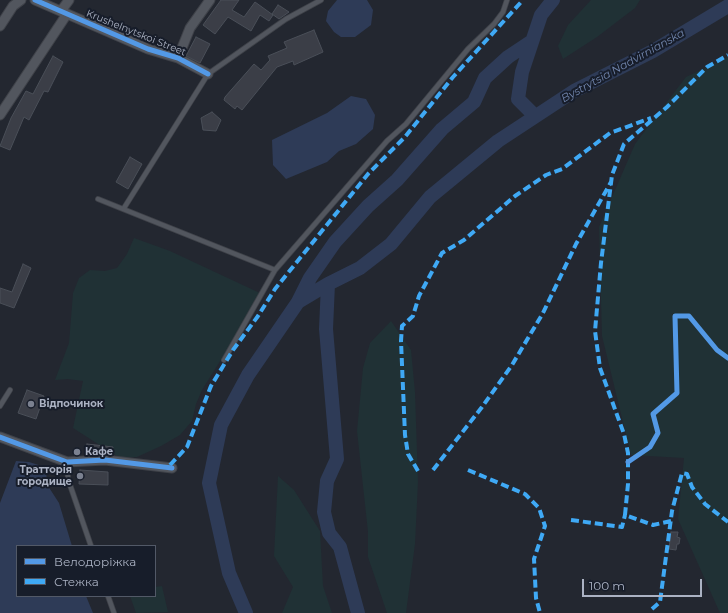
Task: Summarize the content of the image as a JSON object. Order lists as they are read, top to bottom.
{
  "streets": {
    "street": ["Krushelnytskoi Street"]
  },
  "water": ["Bystrytsia Nadvirnianska"],
  "places": ["Відпочинок", "Кафе", "Тратторія городище"],
  "legend": ["Велодоріжка", "Стежка"],
  "scale_bar": "100 m"
}
